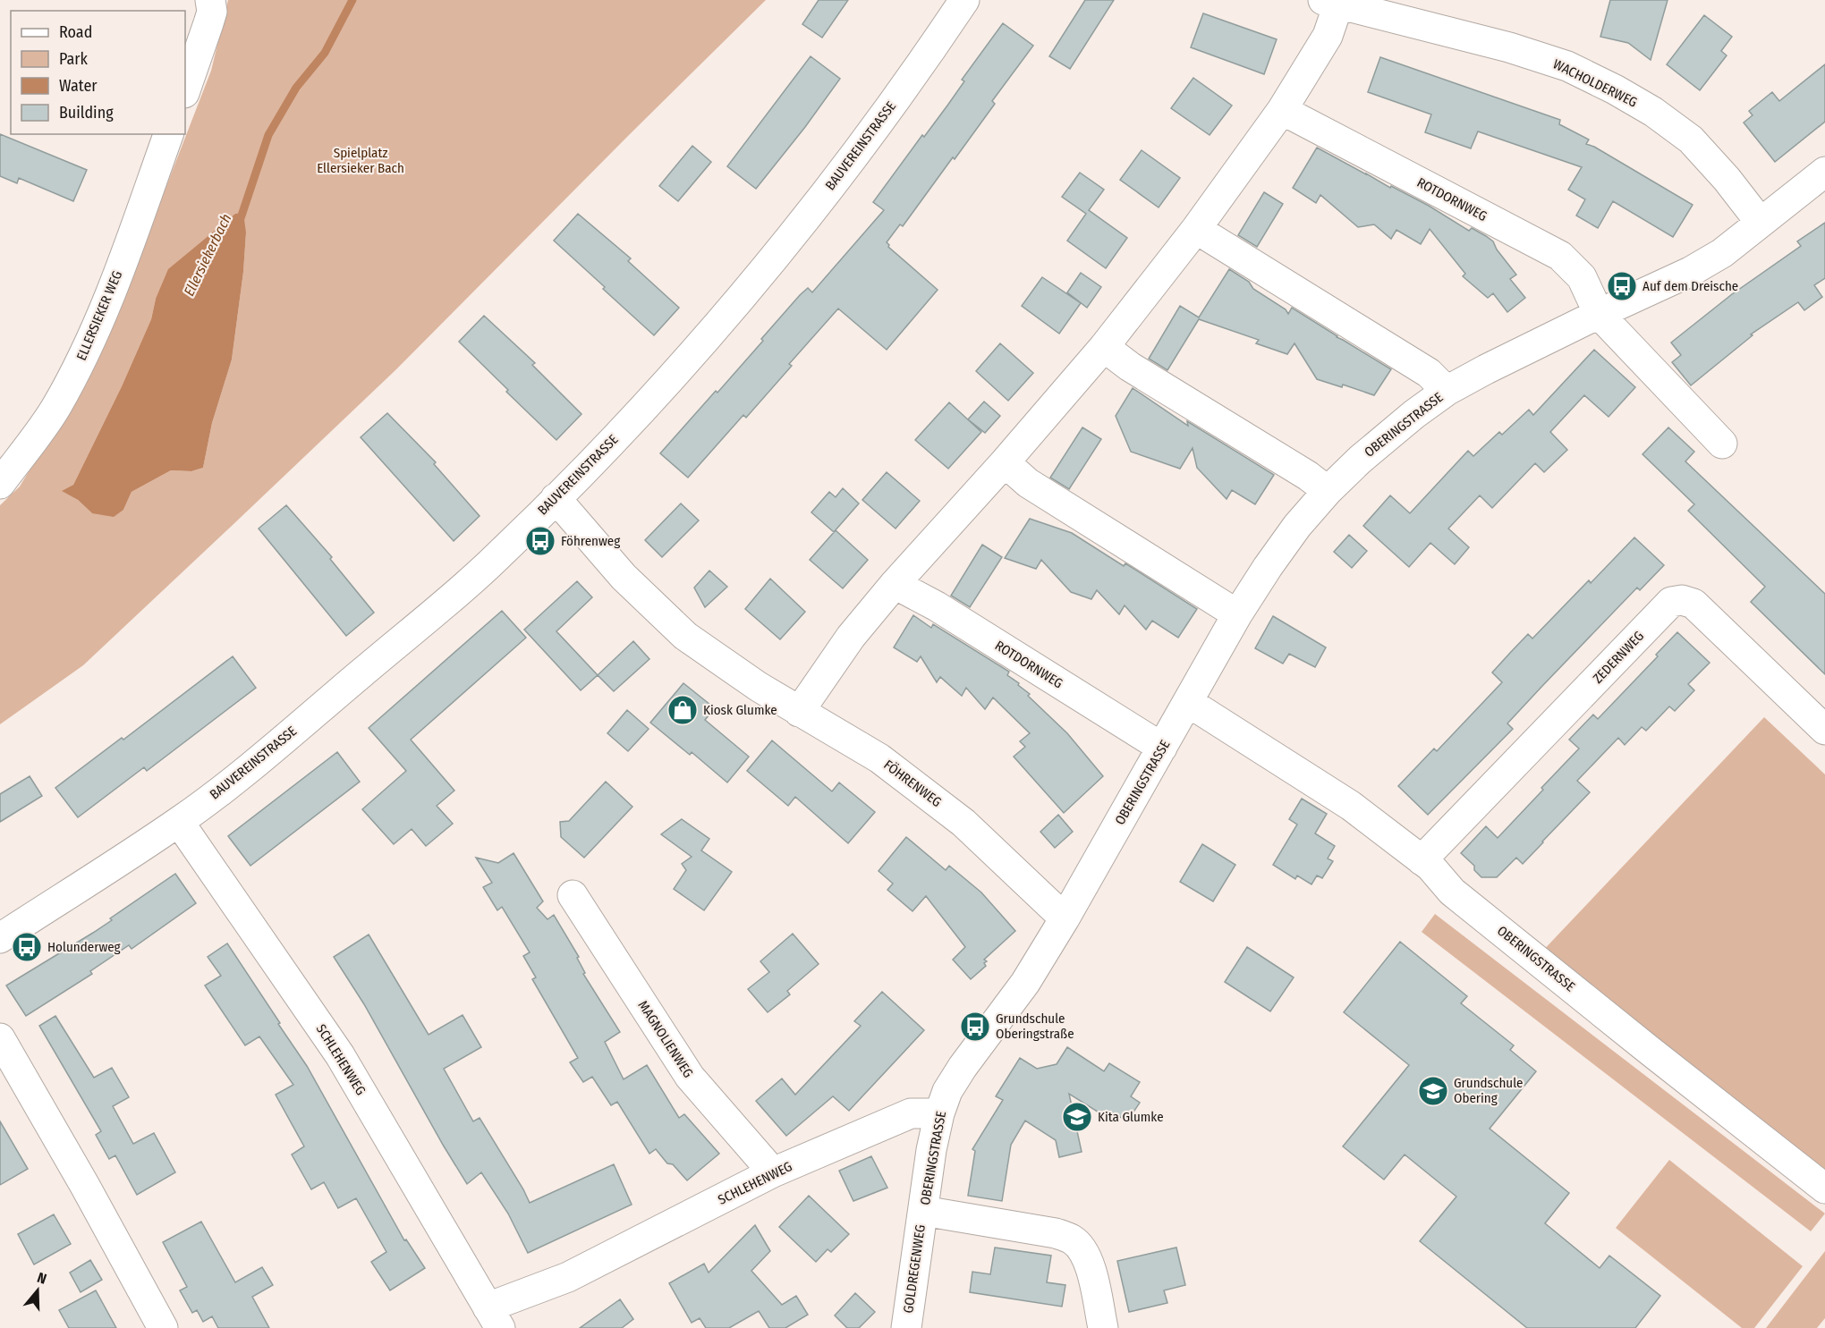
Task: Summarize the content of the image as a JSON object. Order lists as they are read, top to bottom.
{
  "streets": {
    "street": [
      "WACHOLDERWEG",
      "BAUVEREINSTRASSE",
      "ROTDORNWEG",
      "ELLERSIEKER WEG",
      "OBERINGSTRASSE",
      "ZEDERNWEG",
      "FÖHRENWEG",
      "MAGNOLIENWEG",
      "SCHLEHENWEG",
      "GOLDREGENWEG"
    ]
  },
  "crossings": [
    ["WACHOLDERWEG", "OBERINGSTRASSE"],
    ["BAUVEREINSTRASSE", "FÖHRENWEG"],
    ["BAUVEREINSTRASSE", "SCHLEHENWEG"],
    ["ROTDORNWEG", "OBERINGSTRASSE"],
    ["OBERINGSTRASSE", "ZEDERNWEG"],
    ["OBERINGSTRASSE", "FÖHRENWEG"],
    ["OBERINGSTRASSE", "SCHLEHENWEG"],
    ["OBERINGSTRASSE", "GOLDREGENWEG"],
    ["MAGNOLIENWEG", "SCHLEHENWEG"]
  ],
  "water": ["Ellersiekerbach"],
  "parks": ["Spielplatz Ellersieker Bach"],
  "places": {
    "bus stop": [
      "Auf dem Dreische",
      "Föhrenweg",
      "Holunderweg",
      "Grundschule Oberingstraße"
    ],
    "shop": ["Kiosk Glumke"],
    "school or university": ["Grundschule Obering", "Kita Glumke"]
  },
  "legend": [
    "Road",
    "Park",
    "Water",
    "Building"
  ],
  "north": "top"
}
